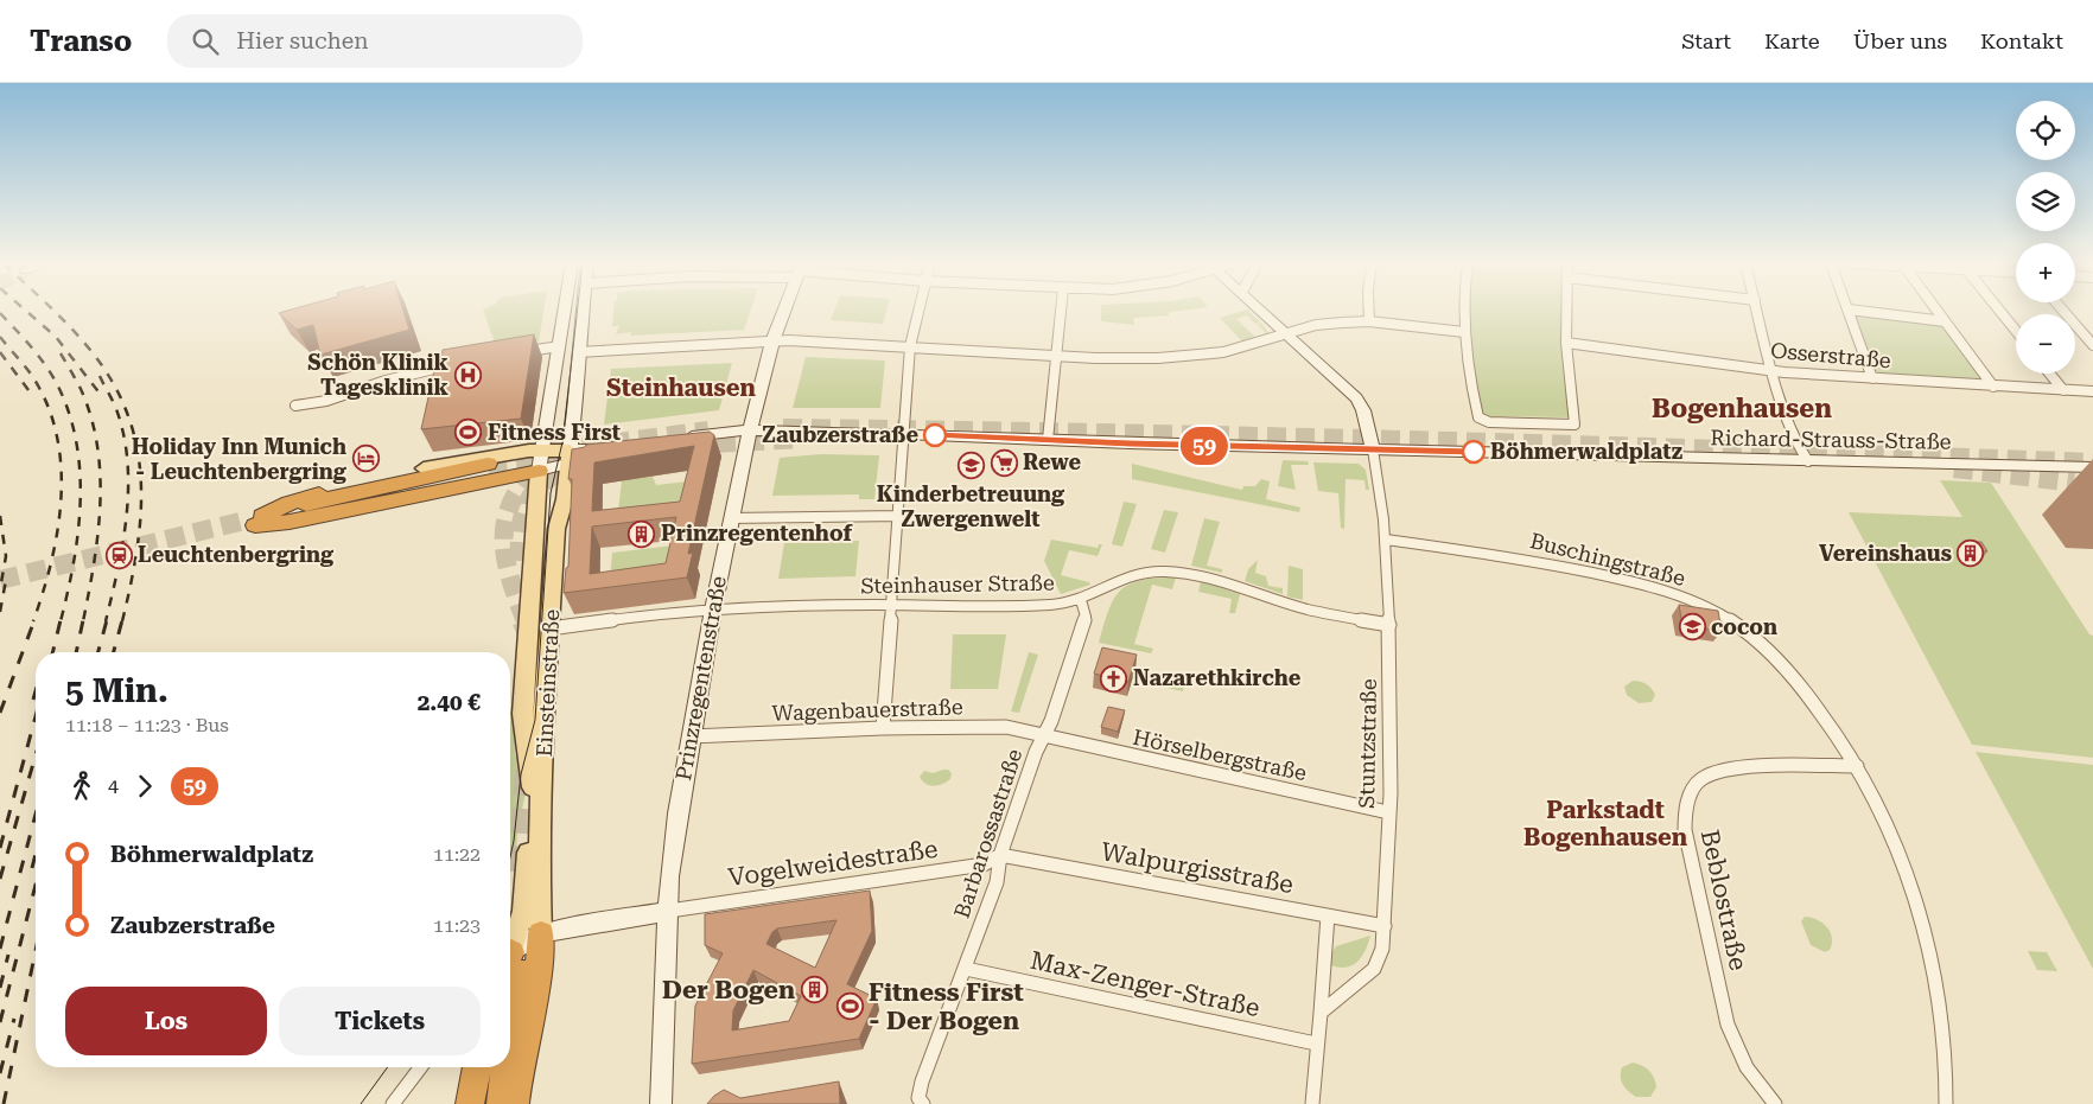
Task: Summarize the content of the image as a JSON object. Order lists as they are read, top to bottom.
{
  "streets": {
    "highway": ["Einsteinstraße"],
    "main road": ["Richard-Strauss-Straße", "Prinzregentenstraße"],
    "street": [
      "Osserstraße",
      "Buschingstraße",
      "Steinhauser Straße",
      "Wagenbauerstraße",
      "Stuntzstraße",
      "Hörselbergstraße",
      "Barbarossastraße",
      "Vogelweidestraße",
      "Walpurgisstraße",
      "Beblostraße",
      "Max-Zenger-Straße"
    ]
  },
  "crossings": [
    ["Richard-Strauss-Straße", "Prinzregentenstraße"],
    ["Richard-Strauss-Straße", "Stuntzstraße"],
    ["Buschingstraße", "Stuntzstraße"],
    ["Buschingstraße", "Beblostraße"],
    ["Steinhauser Straße", "Prinzregentenstraße"],
    ["Steinhauser Straße", "Einsteinstraße"],
    ["Steinhauser Straße", "Stuntzstraße"],
    ["Steinhauser Straße", "Barbarossastraße"],
    ["Prinzregentenstraße", "Wagenbauerstraße"],
    ["Prinzregentenstraße", "Vogelweidestraße"],
    ["Wagenbauerstraße", "Hörselbergstraße"],
    ["Wagenbauerstraße", "Barbarossastraße"],
    ["Stuntzstraße", "Hörselbergstraße"],
    ["Stuntzstraße", "Walpurgisstraße"],
    ["Hörselbergstraße", "Barbarossastraße"],
    ["Barbarossastraße", "Vogelweidestraße"],
    ["Barbarossastraße", "Walpurgisstraße"],
    ["Barbarossastraße", "Max-Zenger-Straße"],
    ["Vogelweidestraße", "Walpurgisstraße"]
  ],
  "districts": ["Steinhausen", "Bogenhausen", "Parkstadt Bogenhausen"],
  "places": {
    "hospital": ["Schön Klinik Tagesklinik"],
    "sports": ["Fitness First", "Fitness First - Der Bogen"],
    "other": ["Zaubzerstraße", "Böhmerwaldplatz"],
    "hotel": ["Holiday Inn Munich - Leuchtenbergring"],
    "supermarket": ["Rewe"],
    "school or university": ["Kinderbetreuung Zwergenwelt", "cocon"],
    "building": ["Prinzregentenhof", "Vereinshaus", "Der Bogen"],
    "station": ["Leuchtenbergring"],
    "church": ["Nazarethkirche"]
  },
  "lines": ["bus line 59"],
  "page": {
    "header": "Transo",
    "search": "Hier suchen",
    "nav": [
      "Start",
      "Karte",
      "Über uns",
      "Kontakt"
    ],
    "on_map": "59",
    "map_buttons": ["+", "−"],
    "heading": ["5 Min.", "11:18 – 11:23 · Bus", "2.40 €"],
    "legs": ["4", "59"],
    "list": [
      {
        "name": "Böhmerwaldplatz",
        "value": "11:22"
      },
      {
        "name": "Zaubzerstraße",
        "value": "11:23"
      }
    ],
    "buttons": ["Los", "Tickets"]
  }
}
